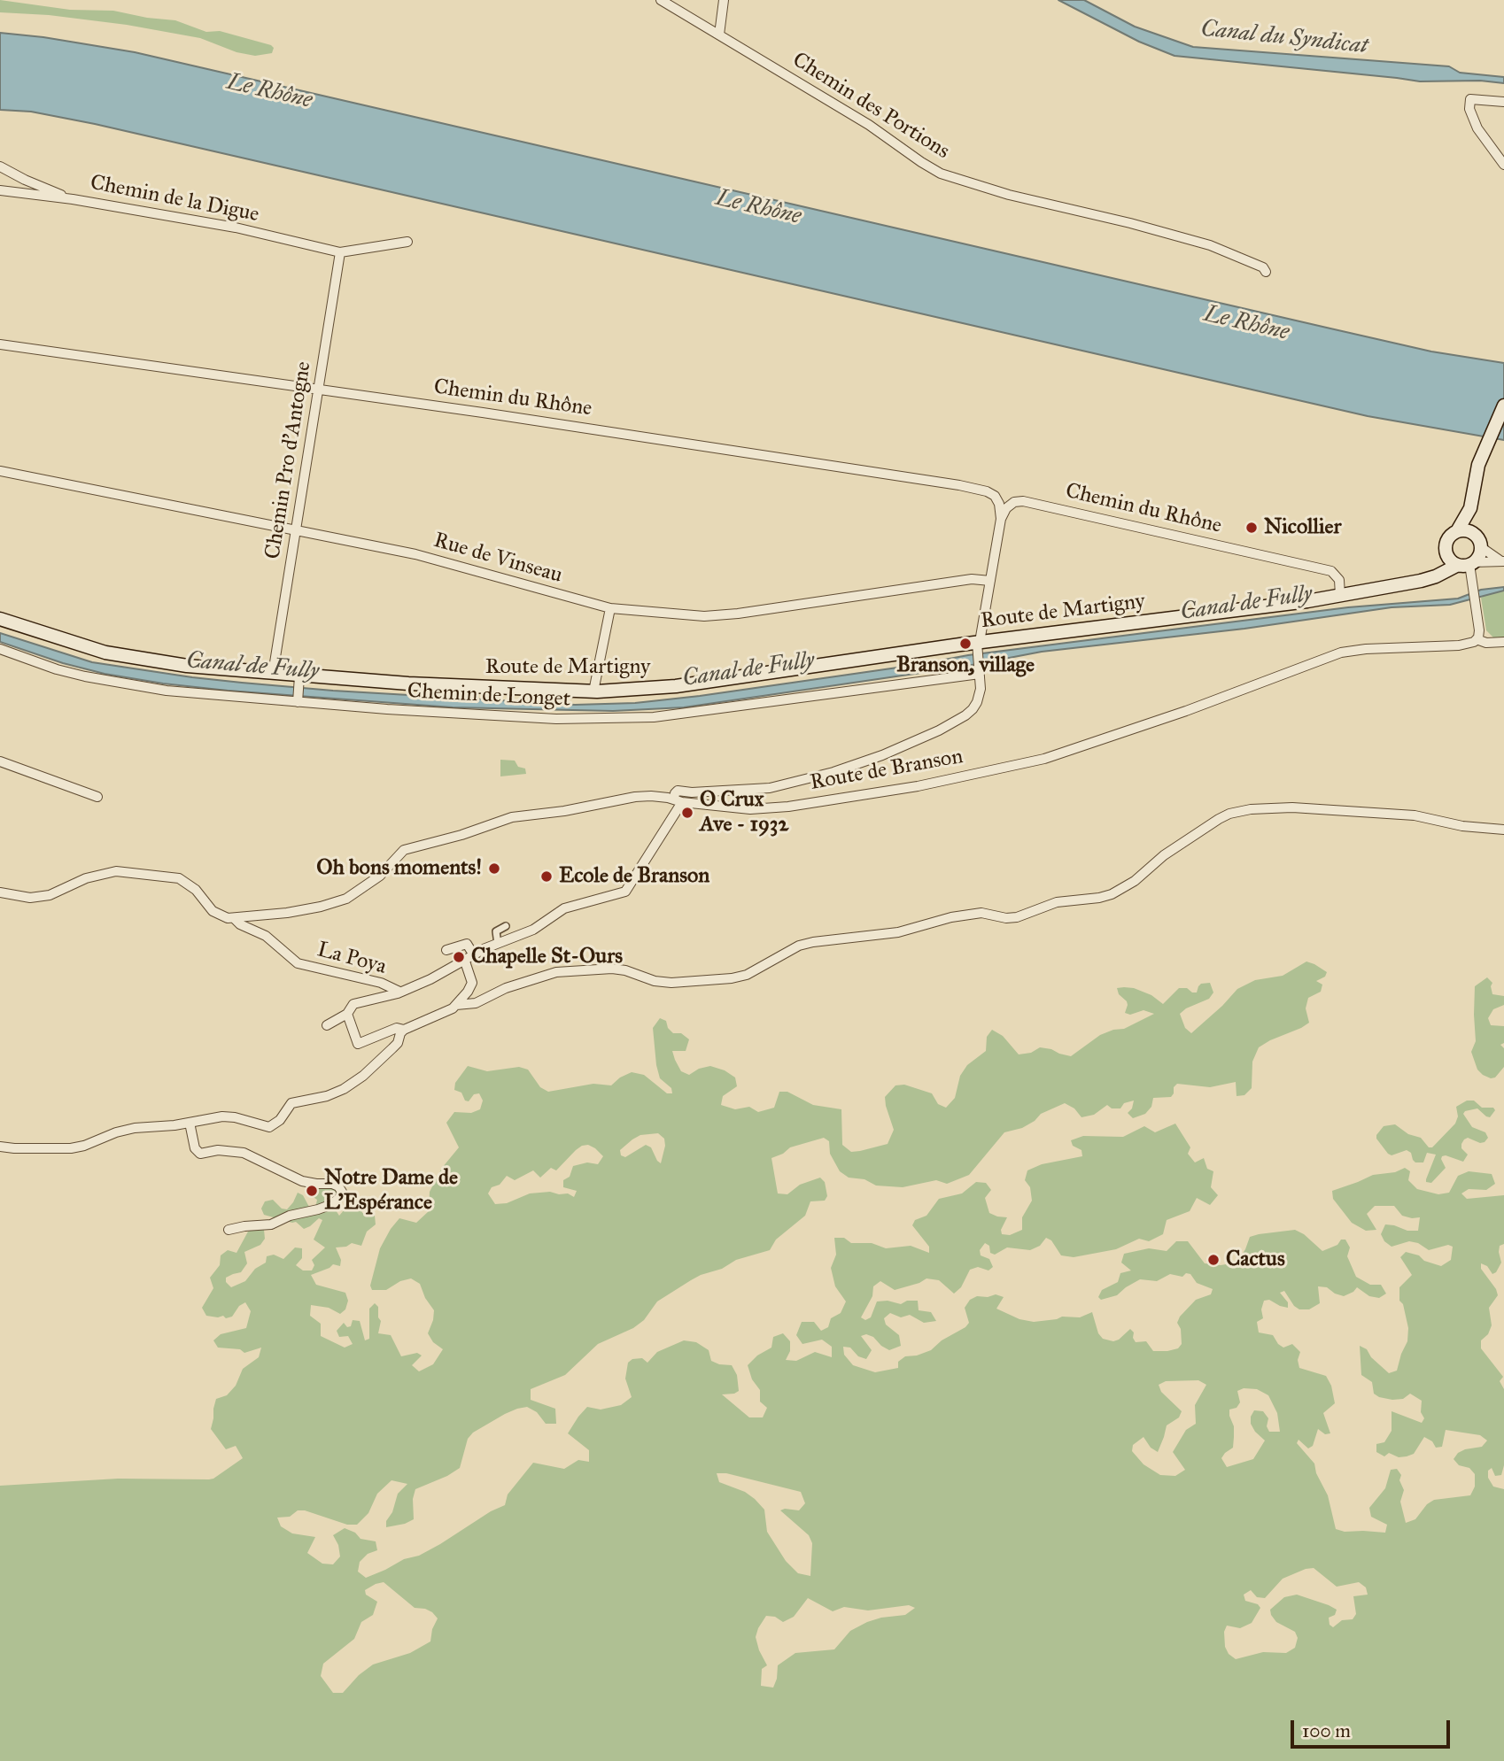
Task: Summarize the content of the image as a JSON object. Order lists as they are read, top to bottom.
{
  "streets": {
    "main road": ["Route de Martigny"],
    "street": [
      "Chemin des Portions",
      "Chemin de la Digue",
      "Chemin du Rhône",
      "Chemin Pro d'Antogne",
      "Rue de Vinseau",
      "Chemin de Longet",
      "Route de Branson",
      "La Poya"
    ]
  },
  "crossings": [
    ["Chemin de la Digue", "Chemin Pro d'Antogne"],
    ["Chemin du Rhône", "Chemin Pro d'Antogne"],
    ["Chemin du Rhône", "Route de Martigny"],
    ["Chemin Pro d'Antogne", "Rue de Vinseau"],
    ["Chemin Pro d'Antogne", "Route de Martigny"],
    ["Route de Branson", "La Poya"]
  ],
  "water": ["Canal du Syndicat", "Le Rhône", "Canal de Fully"],
  "places": [
    "Nicollier",
    "Branson, village",
    "O Crux Ave - 1932",
    "Oh bons moments!",
    "Ecole de Branson",
    "Chapelle St-Ours",
    "Notre Dame de L'Espérance",
    "Cactus"
  ],
  "scale_bar": "100 m"
}
